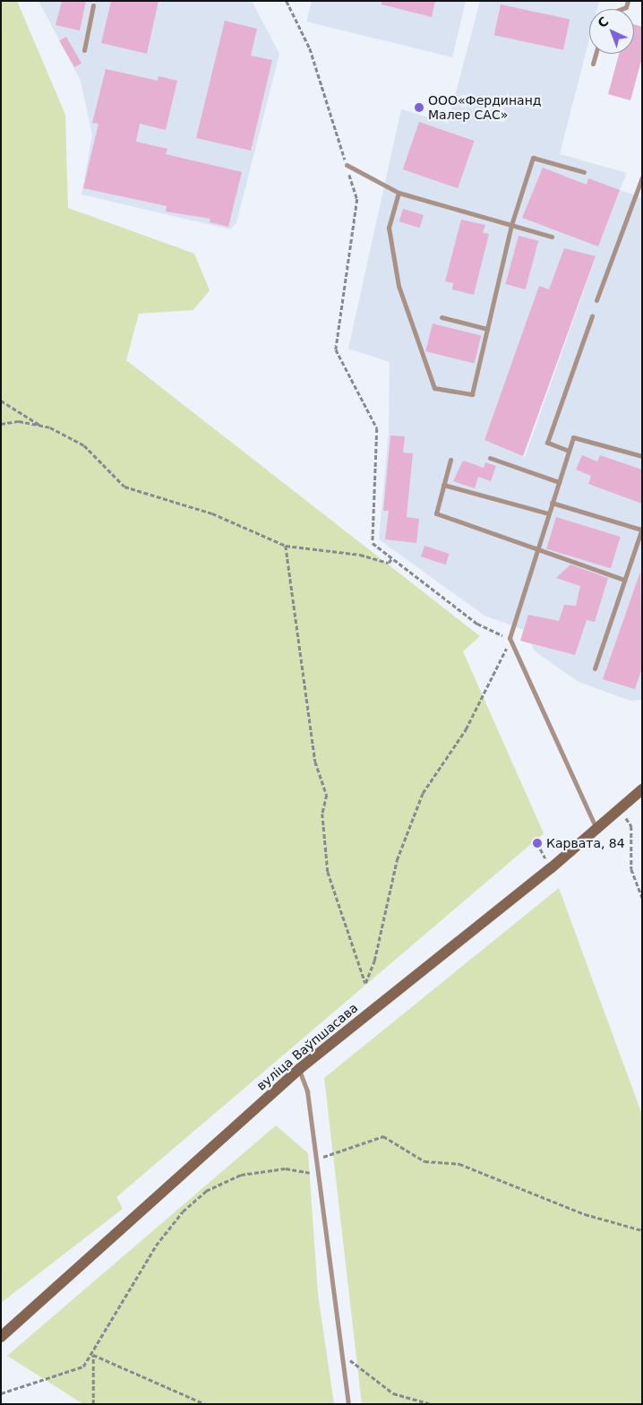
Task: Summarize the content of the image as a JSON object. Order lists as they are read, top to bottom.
{
  "streets": {
    "main road": ["вуліца Ваўпшасава"]
  },
  "places": ["ООО«Фердинанд Малер САС»", "Карвата, 84"],
  "north": "top left"
}
